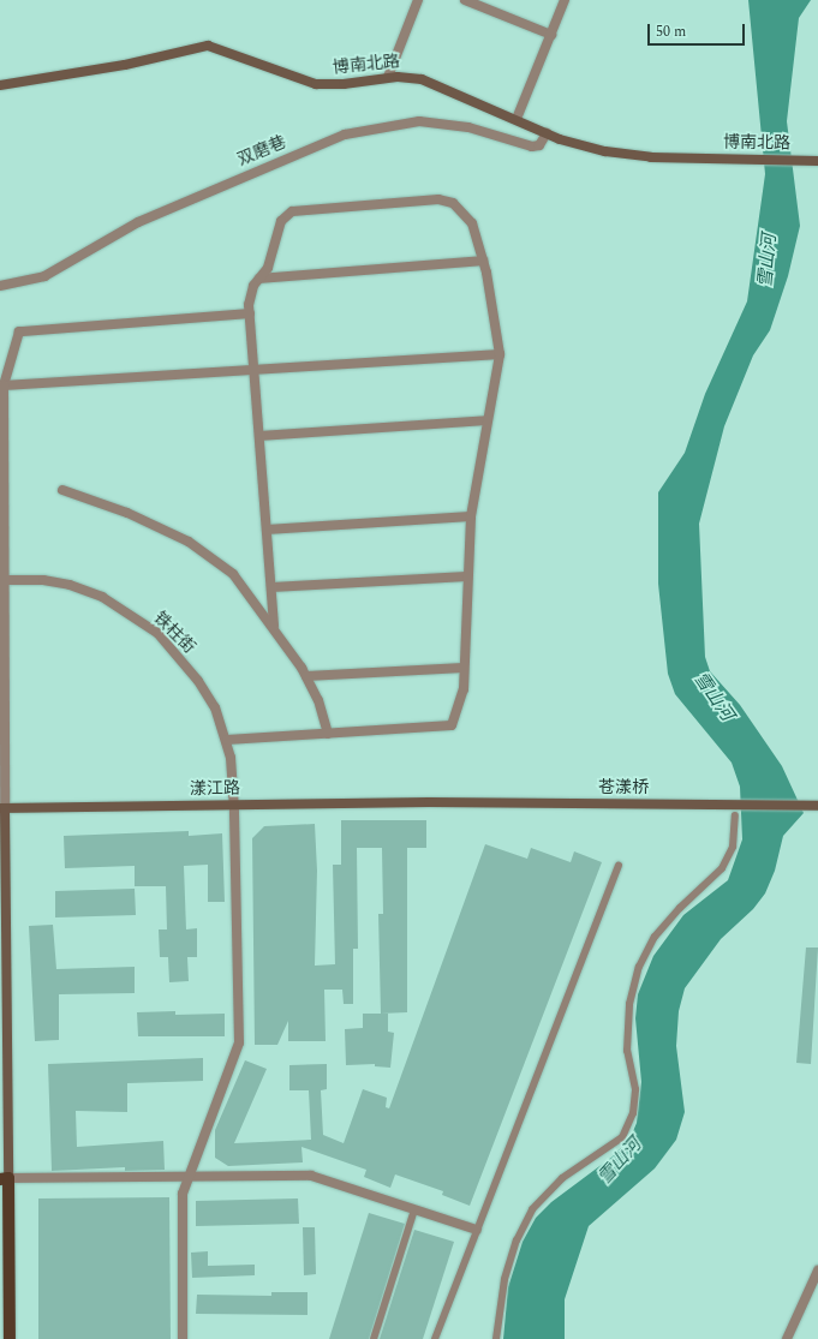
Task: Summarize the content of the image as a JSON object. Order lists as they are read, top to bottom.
{
  "streets": {
    "main road": ["博南北路", "苍漾桥", "漾江路"],
    "street": ["双磨巷", "铁柱街"]
  },
  "crossings": [
    ["博南北路", "双磨巷"],
    ["铁柱街", "漾江路"],
    ["苍漾桥", "漾江路"]
  ],
  "water": ["雪山河"],
  "scale_bar": "50 m"
}
